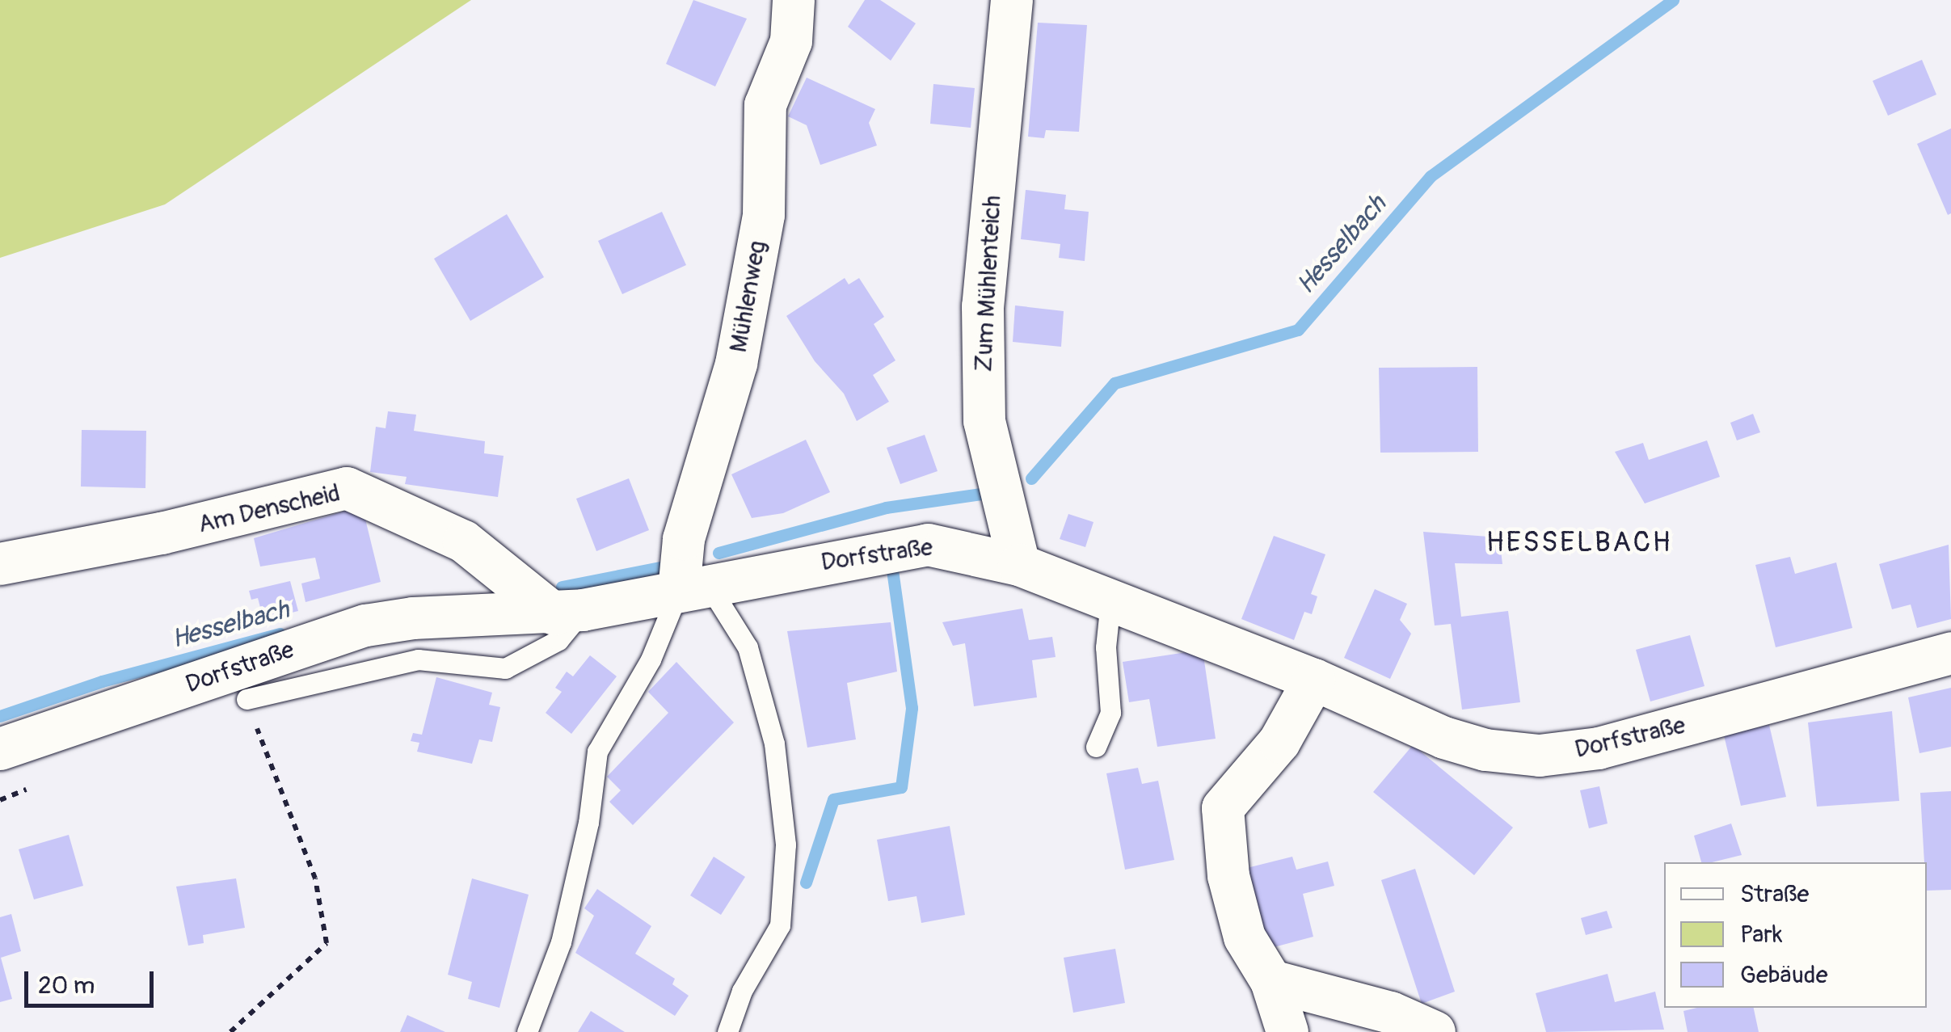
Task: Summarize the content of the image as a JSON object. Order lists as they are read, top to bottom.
{
  "streets": {
    "street": [
      "Zum Mühlenteich",
      "Mühlenweg",
      "Am Denscheid",
      "Dorfstraße"
    ]
  },
  "crossings": [
    ["Zum Mühlenteich", "Dorfstraße"],
    ["Mühlenweg", "Dorfstraße"],
    ["Am Denscheid", "Dorfstraße"]
  ],
  "districts": ["HESSELBACH"],
  "water": ["Hesselbach"],
  "legend": ["Straße", "Park", "Gebäude"],
  "scale_bar": "20 m"
}
